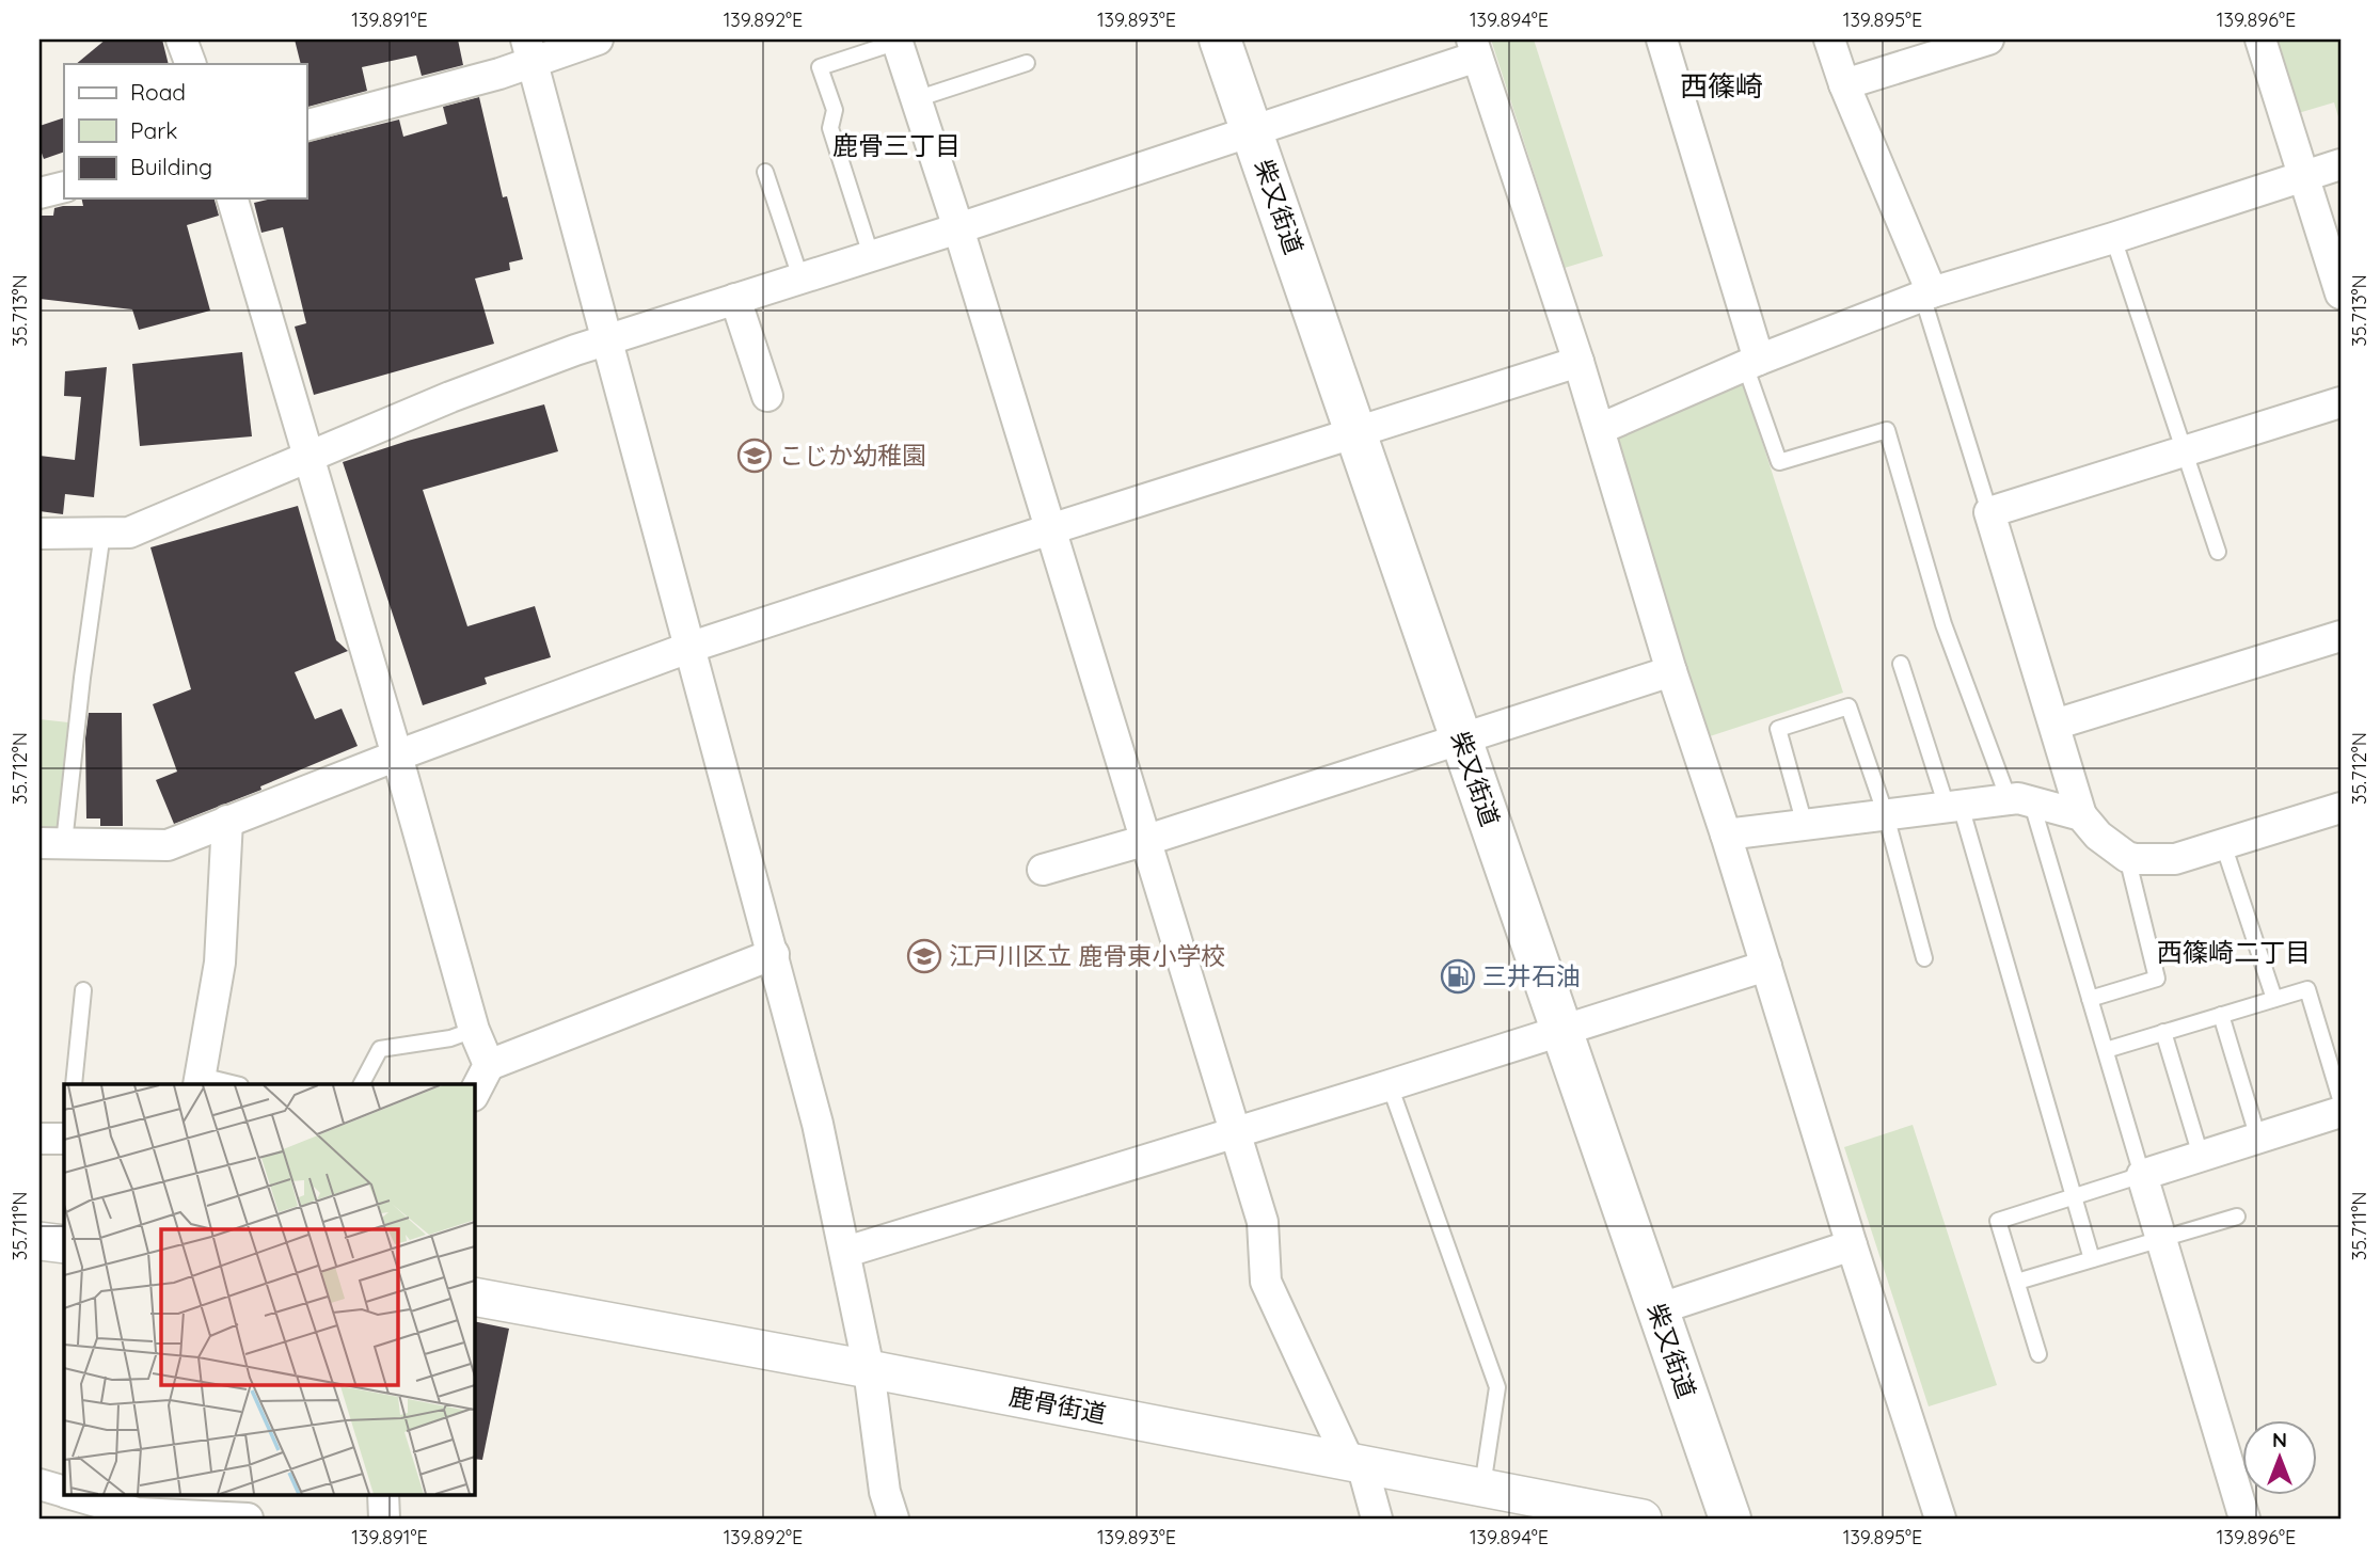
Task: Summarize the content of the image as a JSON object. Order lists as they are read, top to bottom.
{
  "streets": {
    "main road": ["柴又街道"],
    "street": ["鹿骨街道"]
  },
  "districts": ["西篠崎", "鹿骨三丁目", "西篠崎二丁目"],
  "places": {
    "school or university": ["こじか幼稚園", "江戸川区立 鹿骨東小学校"],
    "fuel station": ["三井石油"]
  },
  "legend": ["Road", "Park", "Building"],
  "north": "top",
  "coordinates": [
    "139.891°E",
    "139.892°E",
    "139.893°E",
    "139.894°E",
    "139.895°E",
    "139.896°E",
    "35.713°N",
    "35.712°N",
    "35.711°N"
  ]
}
